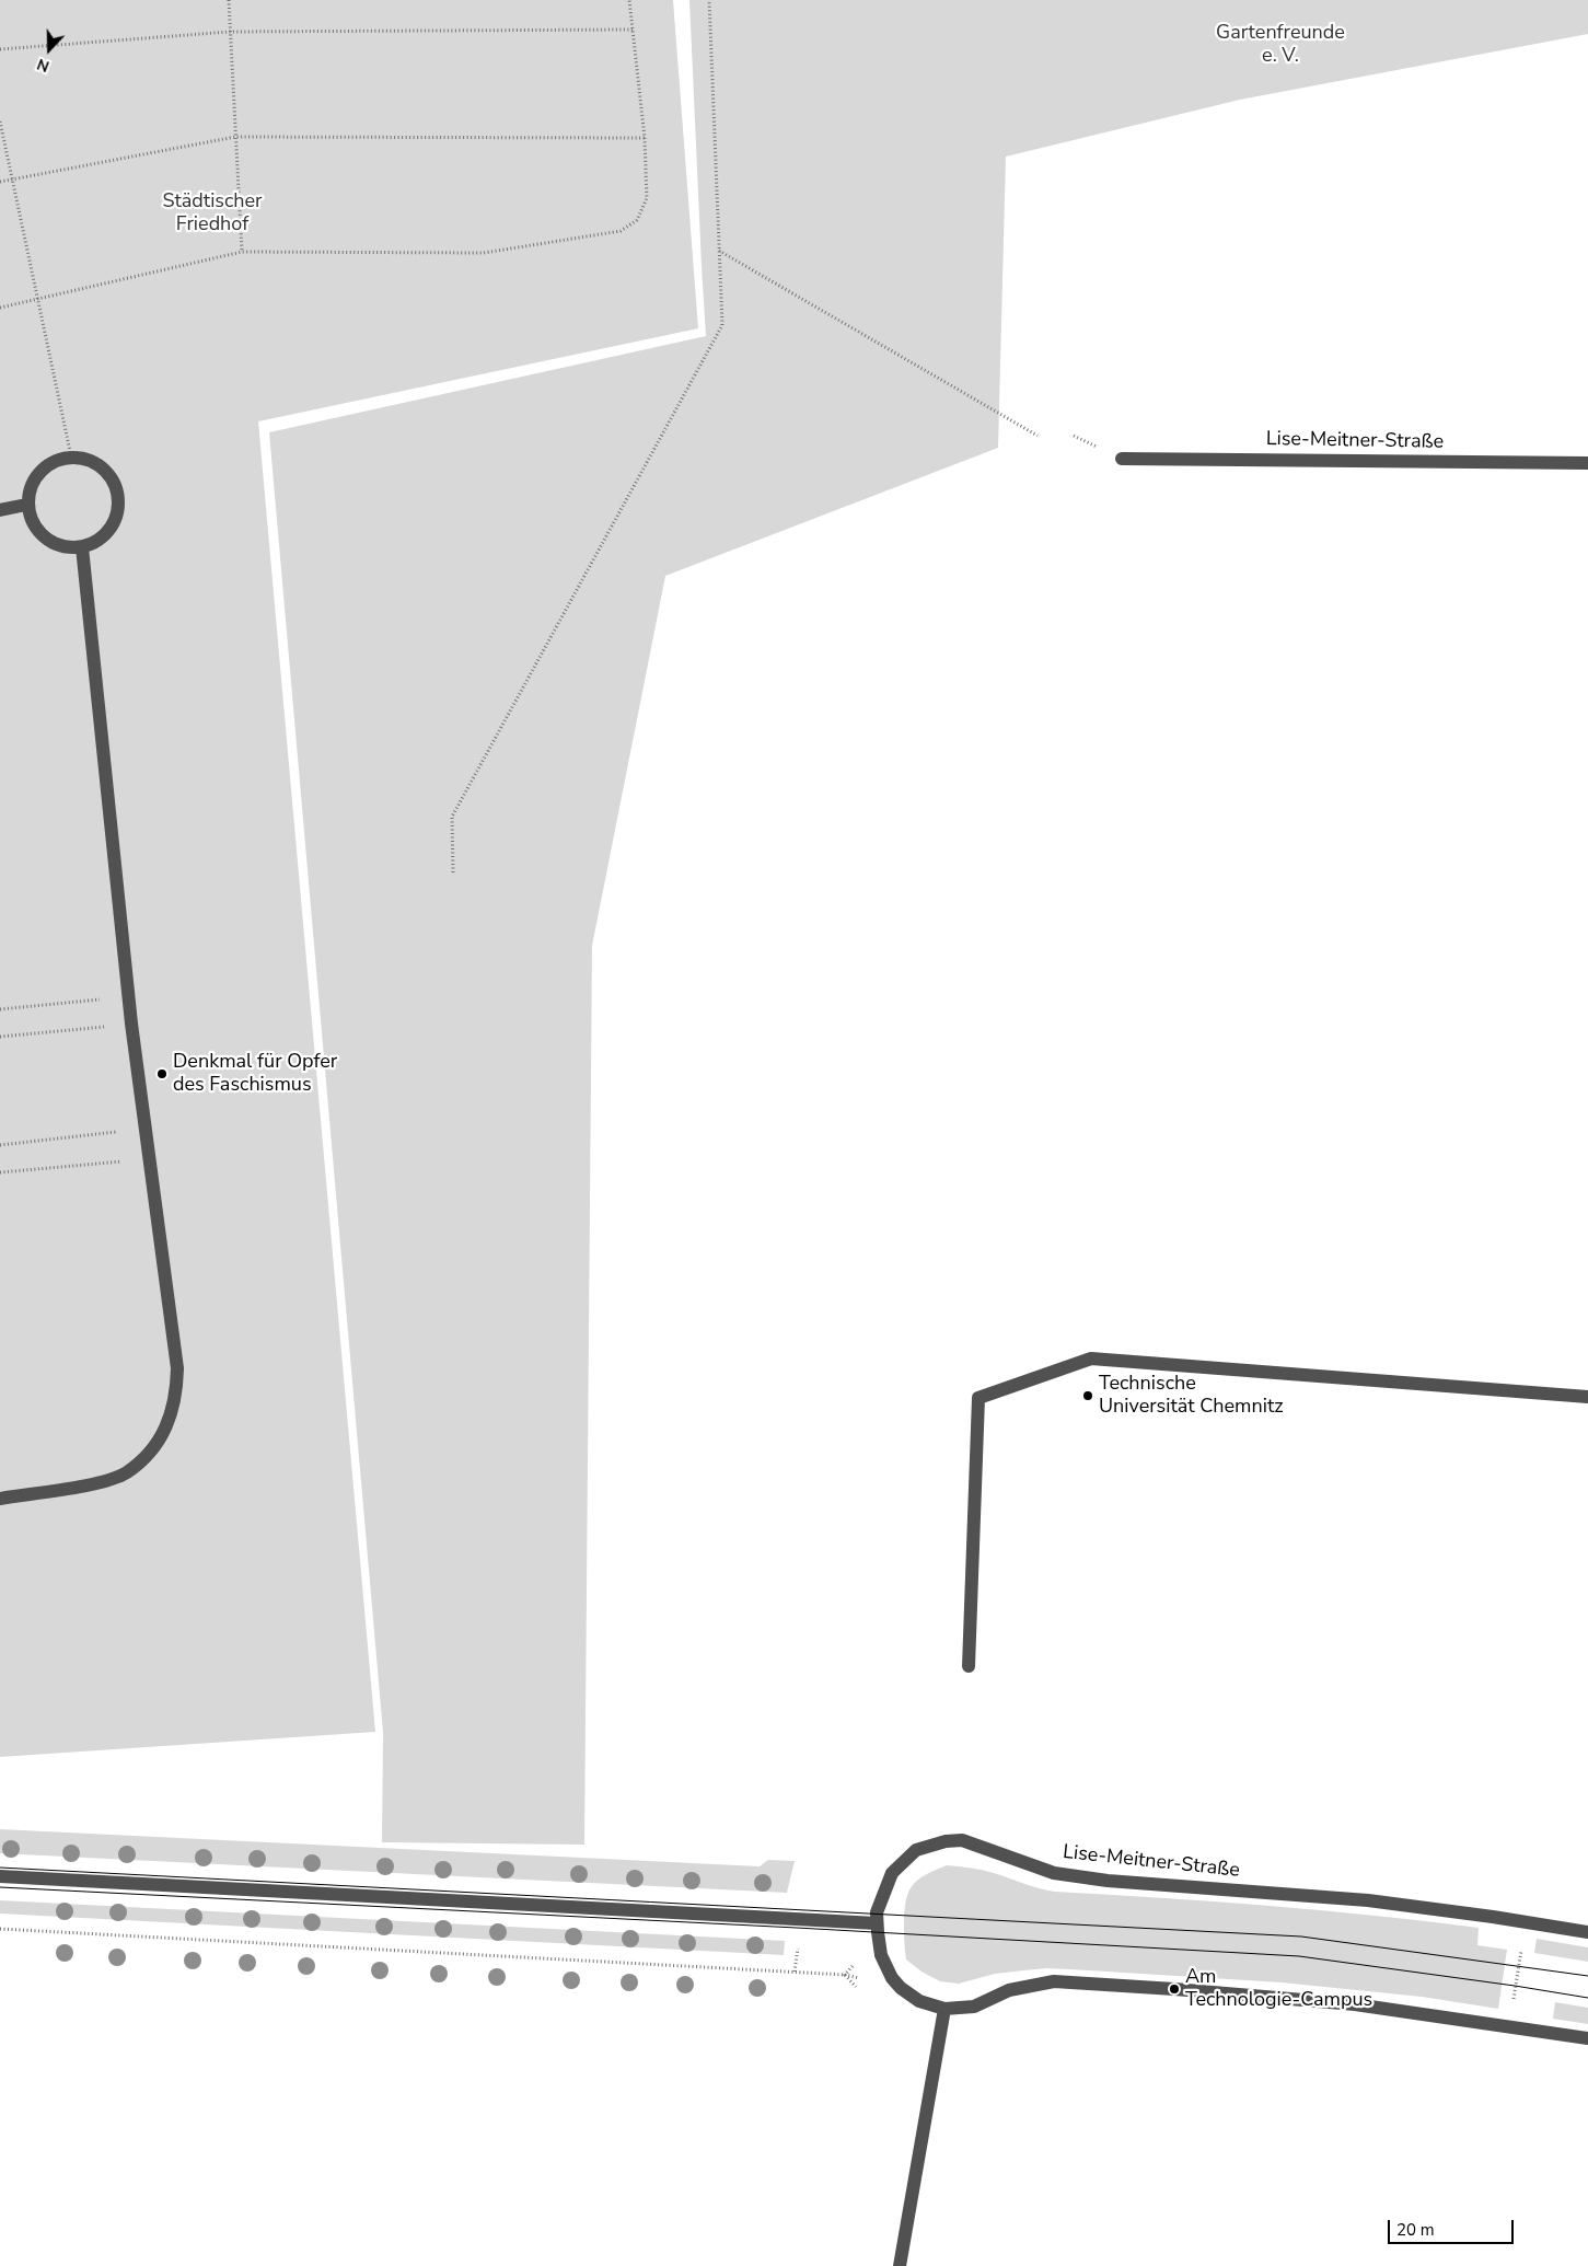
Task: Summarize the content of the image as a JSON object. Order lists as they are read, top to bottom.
{
  "streets": {
    "street": ["Lise-Meitner-Straße"]
  },
  "parks": ["Gartenfreunde e. V.", "Städtischer Friedhof"],
  "places": ["Denkmal für Opfer des Faschismus", "Technische Universität Chemnitz", "Am Technologie-Campus"],
  "scale_bar": "20 m",
  "north": "bottom"
}
